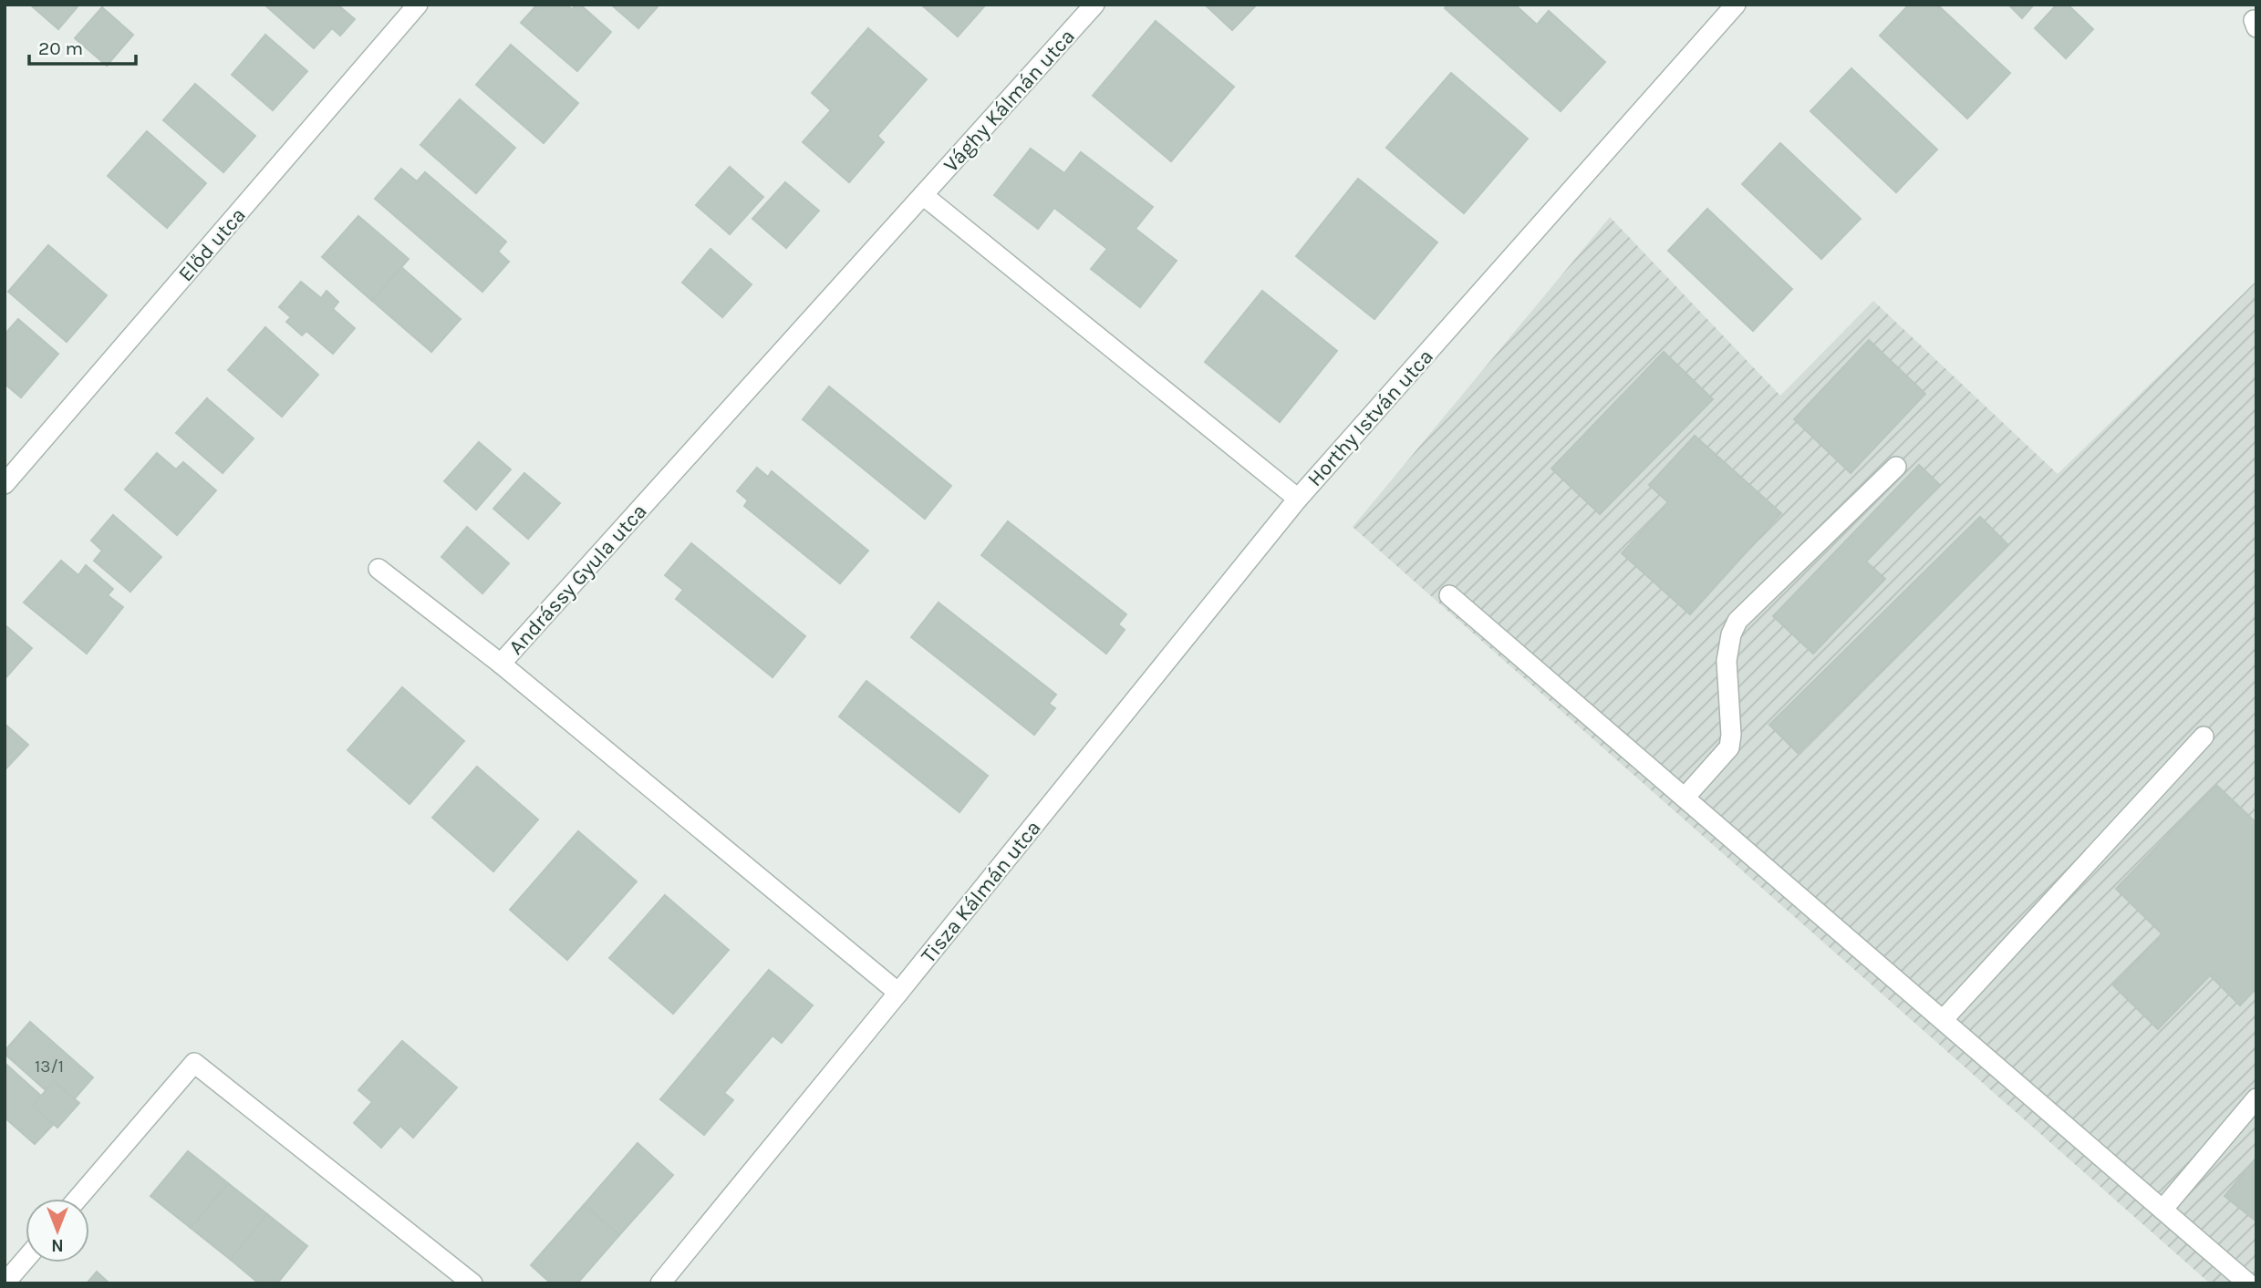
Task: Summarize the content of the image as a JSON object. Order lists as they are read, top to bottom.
{
  "streets": {
    "street": [
      "Vághy Kálmán utca",
      "Előd utca",
      "Horthy István utca",
      "Andrássy Gyula utca",
      "Tisza Kálmán utca"
    ]
  },
  "crossings": [
    ["Vághy Kálmán utca", "Horthy István utca"],
    ["Vághy Kálmán utca", "Andrássy Gyula utca"],
    ["Horthy István utca", "Andrássy Gyula utca"],
    ["Horthy István utca", "Tisza Kálmán utca"],
    ["Andrássy Gyula utca", "Tisza Kálmán utca"]
  ],
  "house_numbers": ["13/1"],
  "scale_bar": "20 m",
  "north": "bottom"
}
